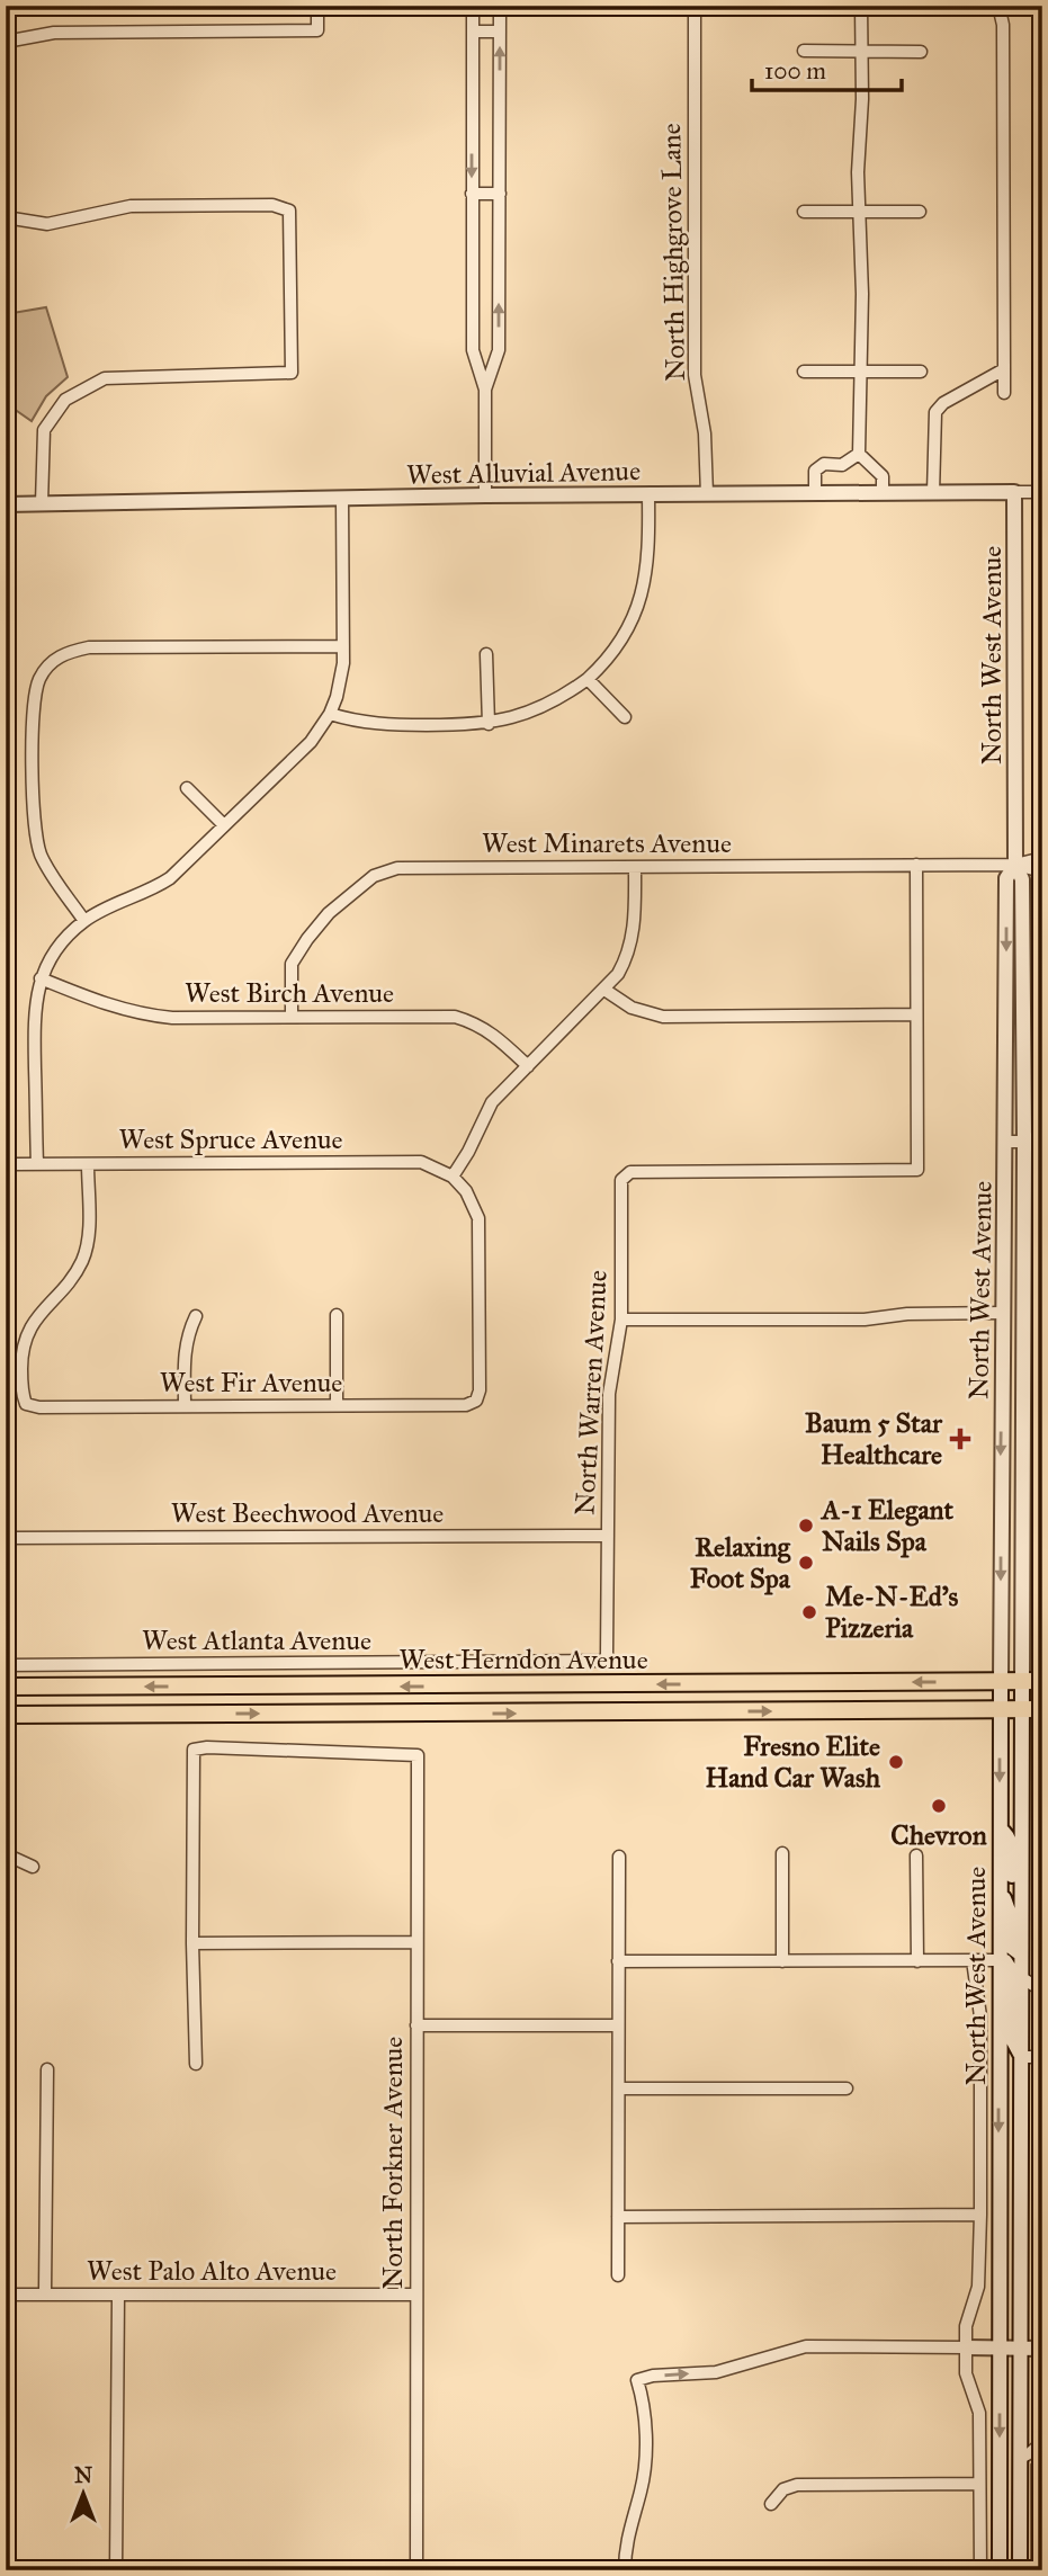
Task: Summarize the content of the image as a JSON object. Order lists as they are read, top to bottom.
{
  "streets": {
    "main road": ["West Herndon Avenue"],
    "street": [
      "North Highgrove Lane",
      "West Alluvial Avenue",
      "North West Avenue",
      "West Minarets Avenue",
      "West Birch Avenue",
      "West Spruce Avenue",
      "West Fir Avenue",
      "North Warren Avenue",
      "West Beechwood Avenue",
      "West Atlanta Avenue",
      "North Forkner Avenue",
      "West Palo Alto Avenue"
    ]
  },
  "crossings": [
    ["North Highgrove Lane", "West Alluvial Avenue"],
    ["West Alluvial Avenue", "North West Avenue"],
    ["North West Avenue", "West Minarets Avenue"],
    ["North West Avenue", "West Herndon Avenue"],
    ["West Minarets Avenue", "West Birch Avenue"],
    ["West Spruce Avenue", "West Fir Avenue"],
    ["North Warren Avenue", "West Beechwood Avenue"],
    ["North Warren Avenue", "West Atlanta Avenue"],
    ["North Forkner Avenue", "West Palo Alto Avenue"]
  ],
  "places": {
    "health": ["Baum 5 Star Healthcare"],
    "other": [
      "A-1 Elegant Nails Spa",
      "Relaxing Foot Spa",
      "Me-N-Ed's Pizzeria",
      "Fresno Elite Hand Car Wash",
      "Chevron"
    ]
  },
  "scale_bar": "100 m",
  "north": "top"
}
